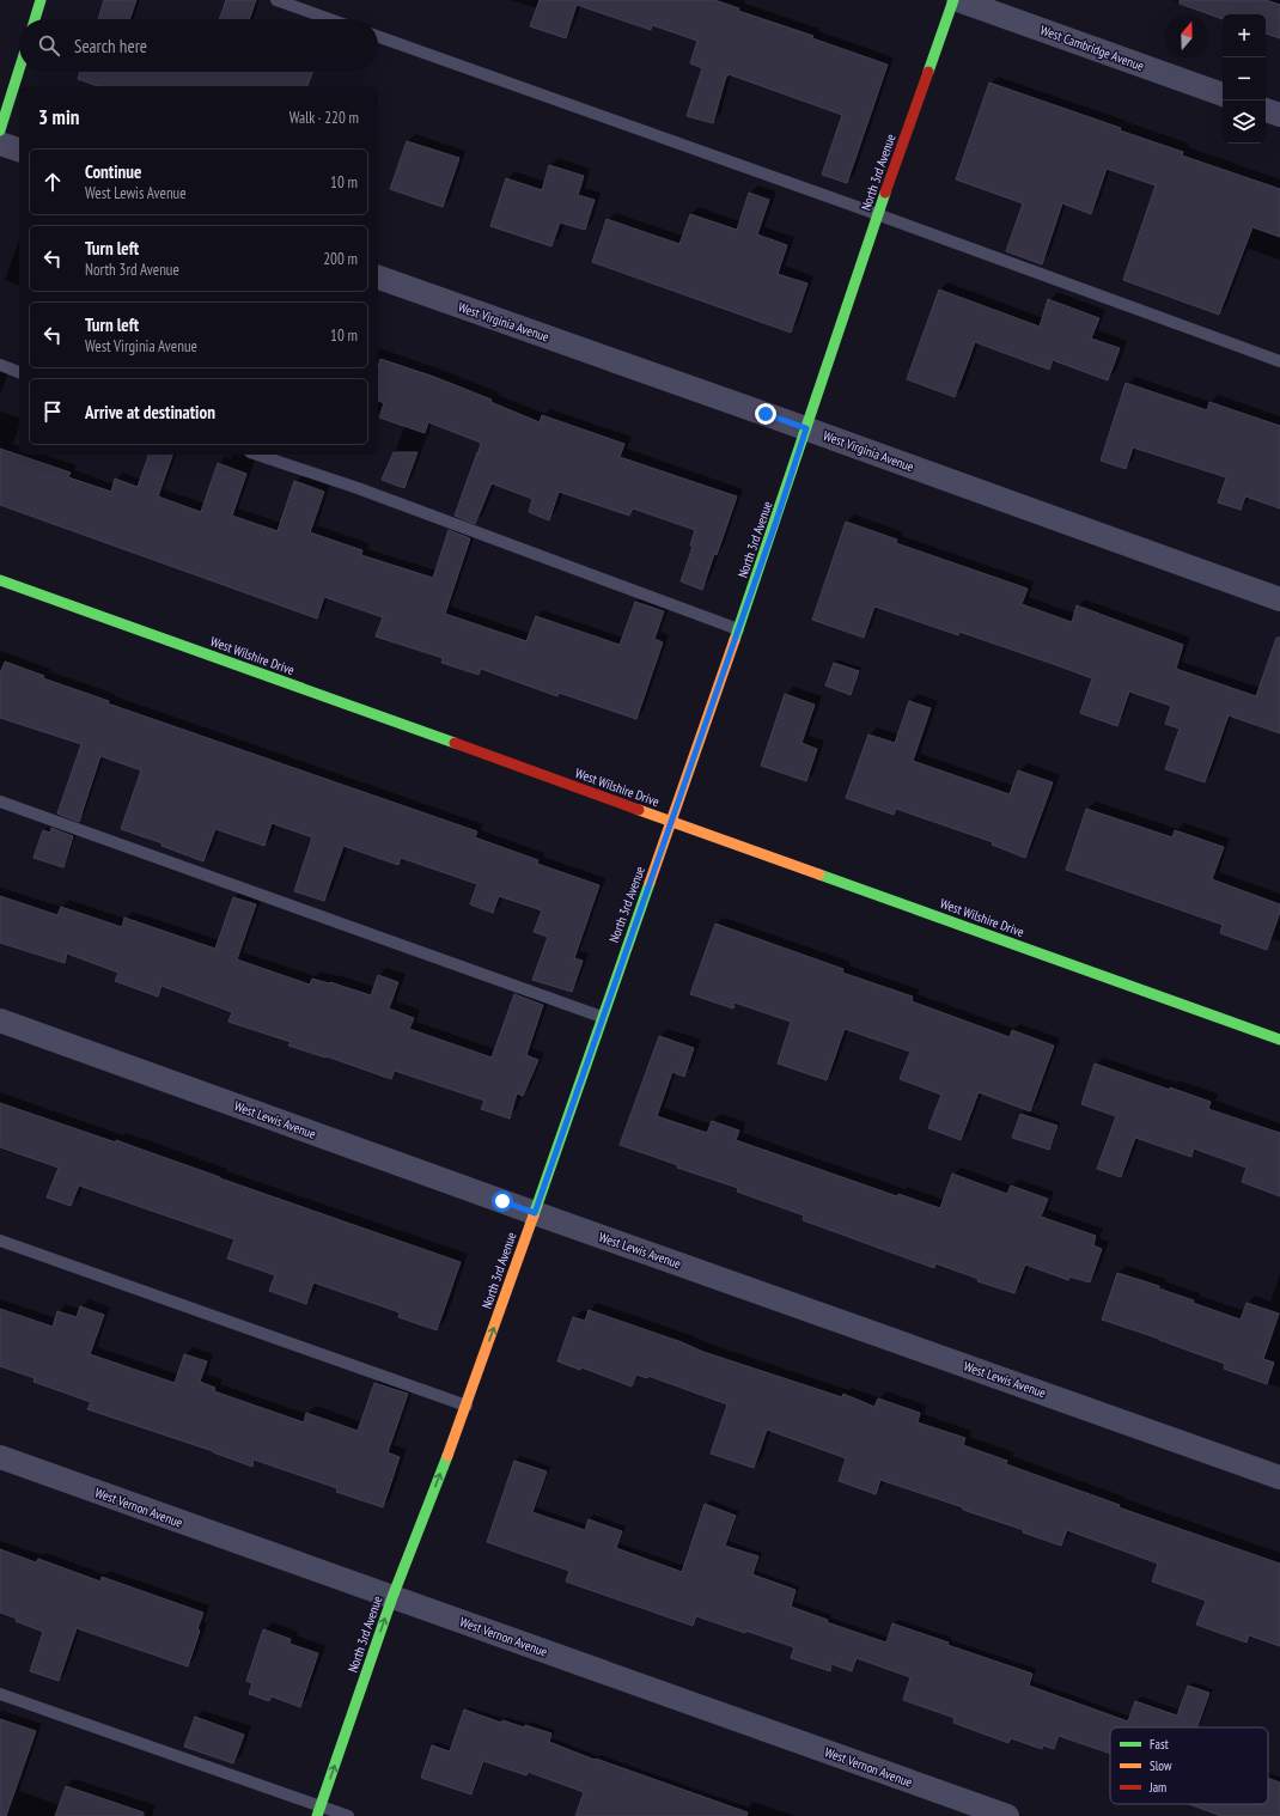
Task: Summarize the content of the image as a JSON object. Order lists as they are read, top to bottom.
{
  "streets": {
    "street": [
      "West Cambridge Avenue",
      "North 3rd Avenue",
      "West Virginia Avenue",
      "West Wilshire Drive",
      "West Lewis Avenue",
      "West Vernon Avenue"
    ]
  },
  "crossings": [
    ["North 3rd Avenue", "West Virginia Avenue"],
    ["North 3rd Avenue", "West Wilshire Drive"],
    ["North 3rd Avenue", "West Lewis Avenue"],
    ["North 3rd Avenue", "West Vernon Avenue"]
  ],
  "legend": ["Fast", "Slow", "Jam"],
  "north": "top",
  "page": {
    "map_buttons": ["+", "−"],
    "search": "Search here",
    "heading": ["3 min", "Walk · 220 m"],
    "list": [
      ["Continue", "West Lewis Avenue", "10 m"],
      ["Turn left", "North 3rd Avenue", "200 m"],
      ["Turn left", "West Virginia Avenue", "10 m"],
      "Arrive at destination"
    ]
  }
}
